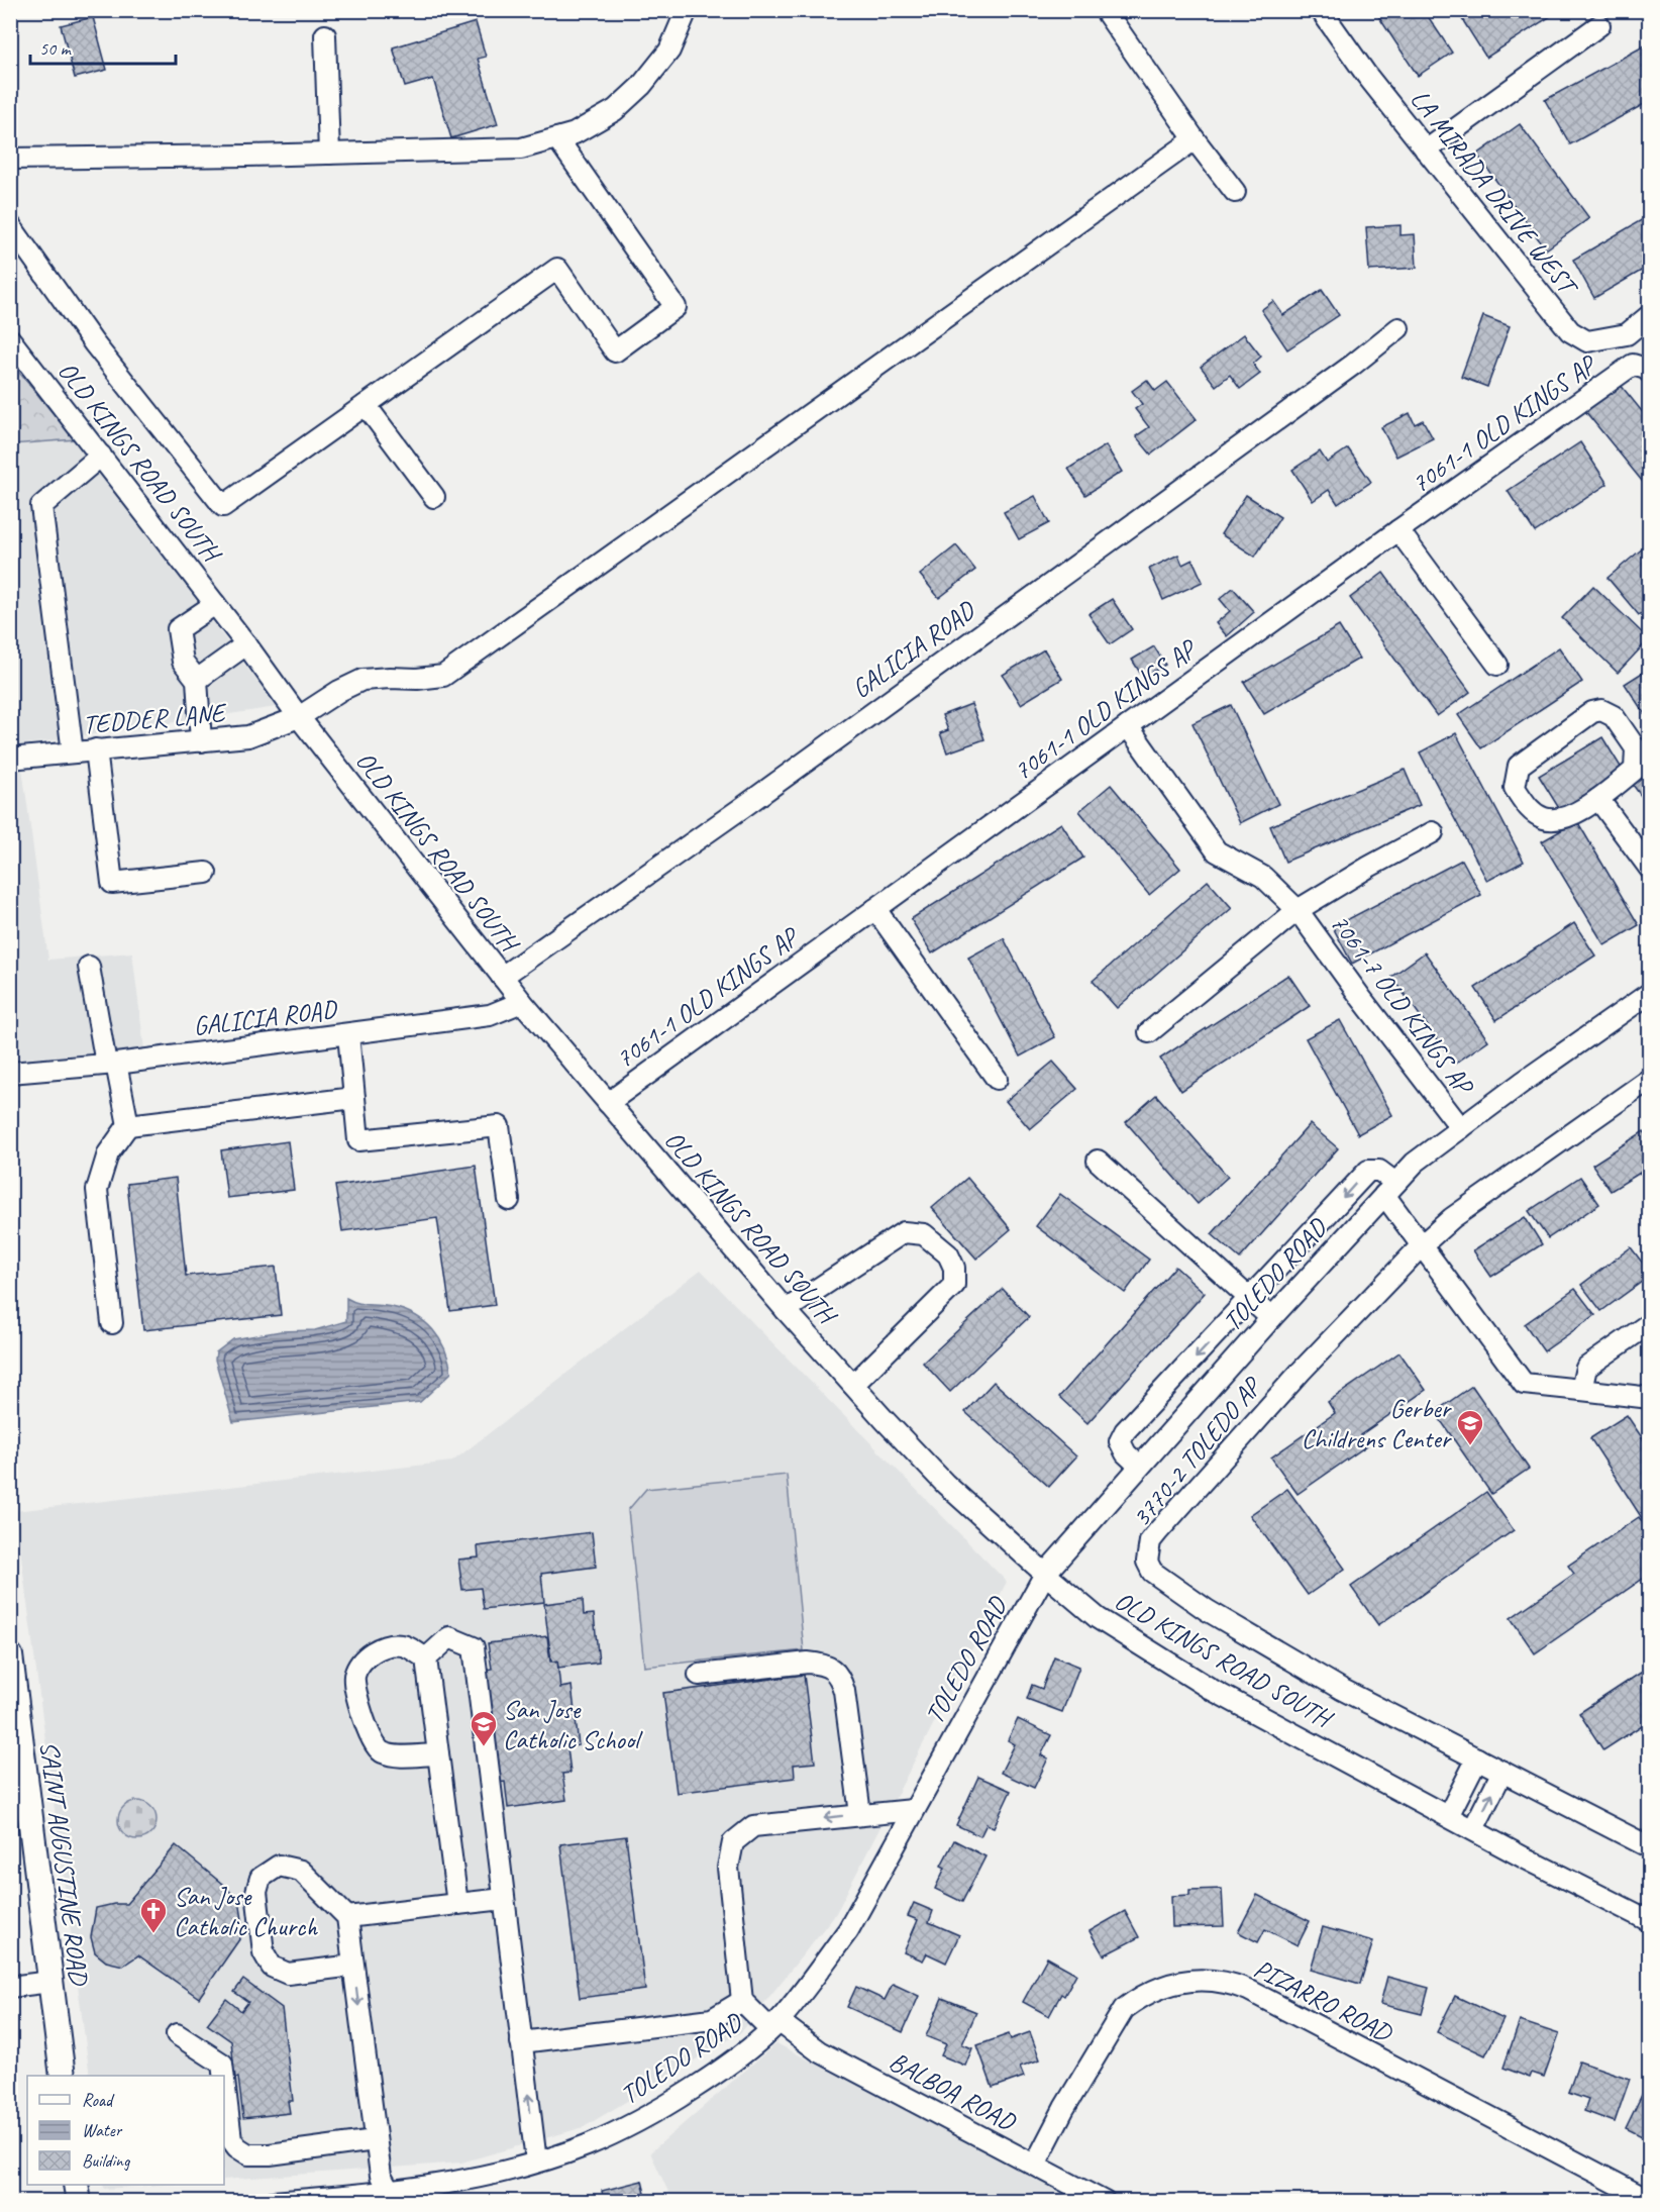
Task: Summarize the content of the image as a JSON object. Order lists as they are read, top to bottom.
{
  "streets": {
    "main road": ["SAINT AUGUSTINE ROAD"],
    "street": [
      "LA MIRADA DRIVE WEST",
      "7061-1 OLD KINGS AP",
      "OLD KINGS ROAD SOUTH",
      "GALICIA ROAD",
      "TEDDER LANE",
      "7061-7 OLD KINGS AP",
      "TOLEDO ROAD",
      "3770-2 TOLEDO AP",
      "PIZARRO ROAD",
      "BALBOA ROAD"
    ]
  },
  "crossings": [
    ["7061-1 OLD KINGS AP", "OLD KINGS ROAD SOUTH"],
    ["7061-1 OLD KINGS AP", "7061-7 OLD KINGS AP"],
    ["OLD KINGS ROAD SOUTH", "GALICIA ROAD"],
    ["OLD KINGS ROAD SOUTH", "TEDDER LANE"],
    ["OLD KINGS ROAD SOUTH", "TOLEDO ROAD"],
    ["7061-7 OLD KINGS AP", "TOLEDO ROAD"],
    ["TOLEDO ROAD", "BALBOA ROAD"],
    ["PIZARRO ROAD", "BALBOA ROAD"]
  ],
  "places": {
    "school or university": ["Gerber Childrens Center", "San Jose Catholic School"],
    "church": ["San Jose Catholic Church"]
  },
  "legend": ["Road", "Water", "Building"],
  "scale_bar": "50 m"
}
